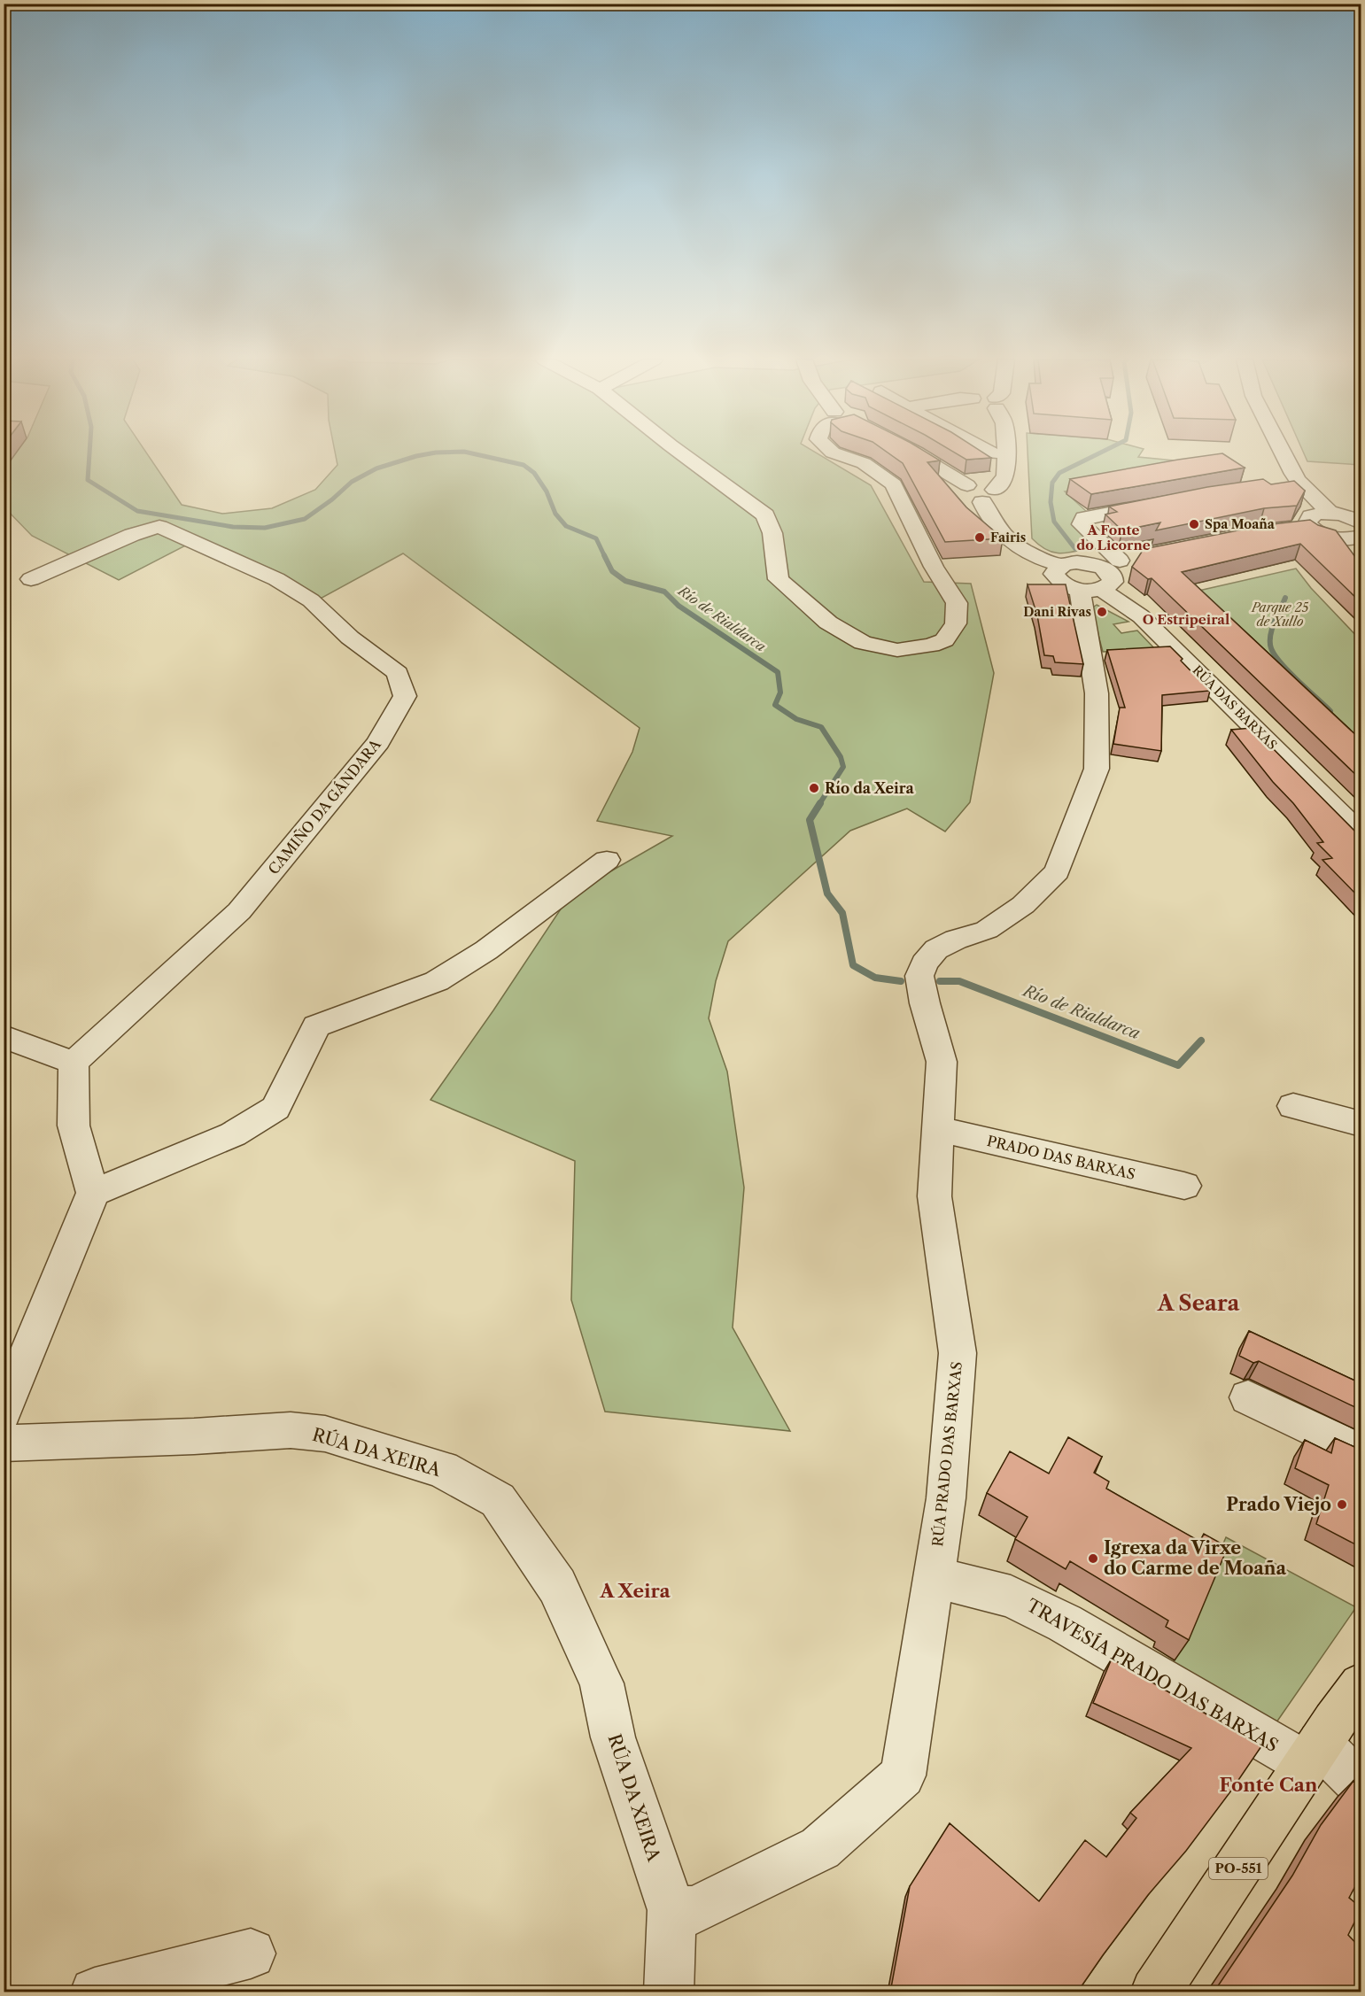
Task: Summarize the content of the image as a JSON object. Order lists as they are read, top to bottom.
{
  "streets": {
    "main road": ["PO-551"],
    "street": [
      "RÚA DAS BARXAS",
      "CAMIÑO DA GÁNDARA",
      "PRADO DAS BARXAS",
      "RÚA DA XEIRA",
      "RÚA PRADO DAS BARXAS",
      "TRAVESÍA PRADO DAS BARXAS"
    ]
  },
  "crossings": [
    ["RÚA DAS BARXAS", "RÚA PRADO DAS BARXAS"],
    ["PRADO DAS BARXAS", "RÚA PRADO DAS BARXAS"],
    ["RÚA DA XEIRA", "RÚA PRADO DAS BARXAS"],
    ["RÚA PRADO DAS BARXAS", "TRAVESÍA PRADO DAS BARXAS"],
    ["TRAVESÍA PRADO DAS BARXAS", "PO-551"]
  ],
  "districts": [
    "A Fonte do Licorne",
    "O Estripeiral",
    "A Seara",
    "A Xeira",
    "Fonte Can"
  ],
  "water": ["Río de Rialdarca"],
  "parks": ["Parque 25 de Xullo"],
  "places": [
    "Spa Moaña",
    "Fairis",
    "Dani Rivas",
    "Río da Xeira",
    "Prado Viejo",
    "Igrexa da Virxe do Carme de Moaña"
  ]
}
